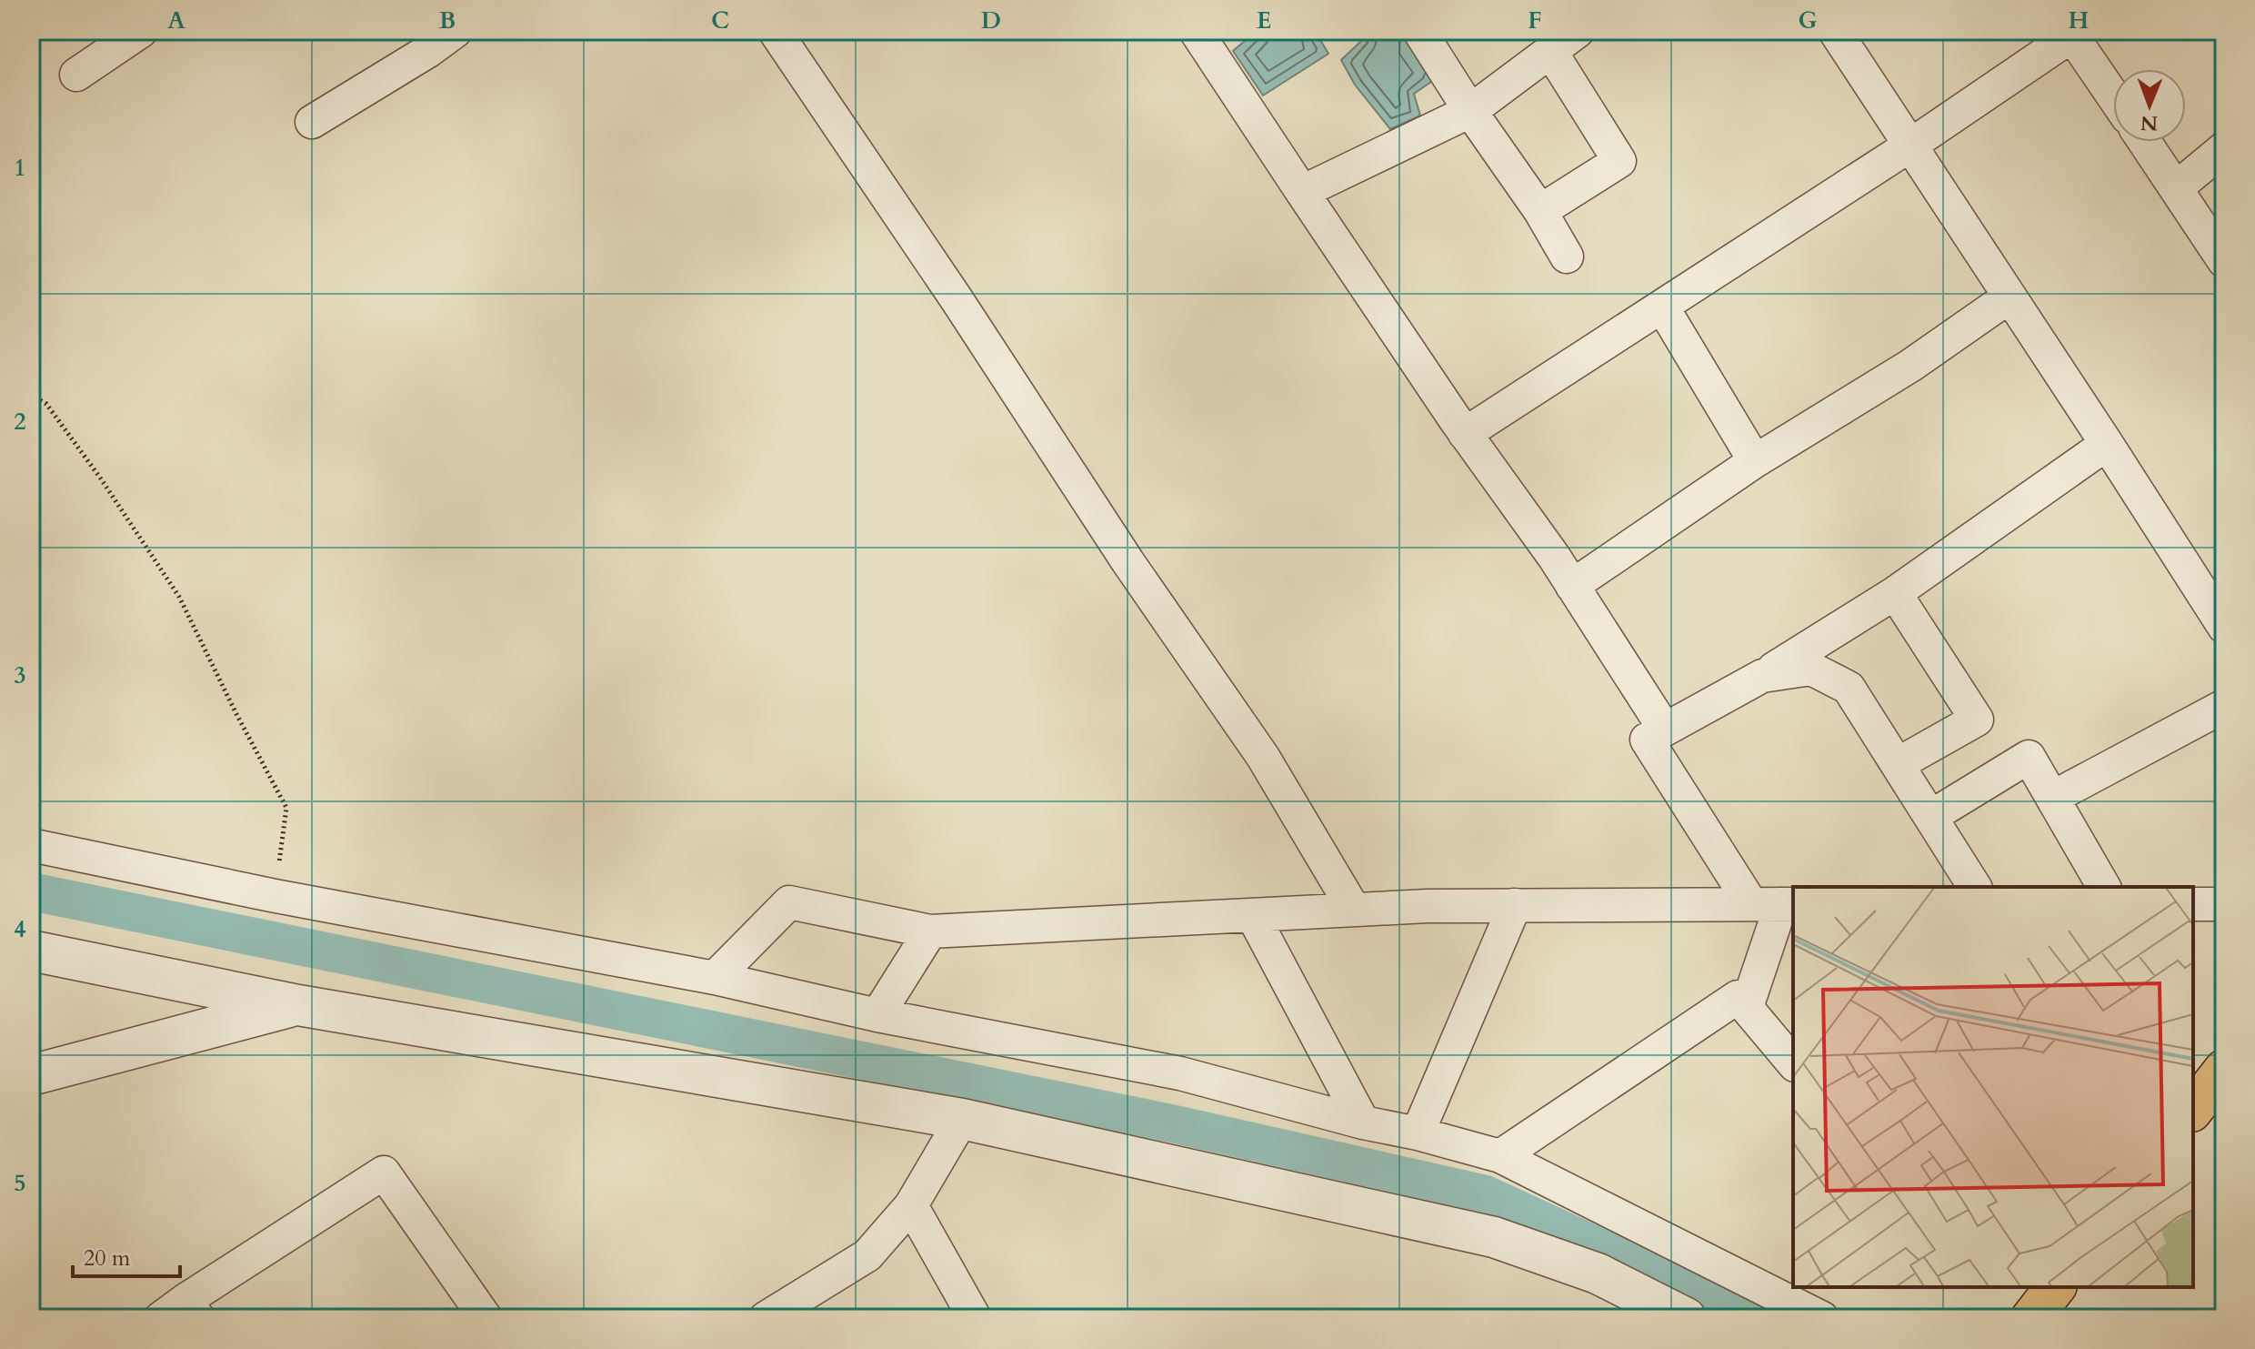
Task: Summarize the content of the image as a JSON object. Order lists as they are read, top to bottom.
{
  "scale_bar": "20 m",
  "north": "bottom",
  "grid": {
    "columns": [
      "A",
      "B",
      "C",
      "D",
      "E",
      "F",
      "G",
      "H"
    ],
    "rows": [
      "1",
      "2",
      "3",
      "4",
      "5"
    ]
  }
}
